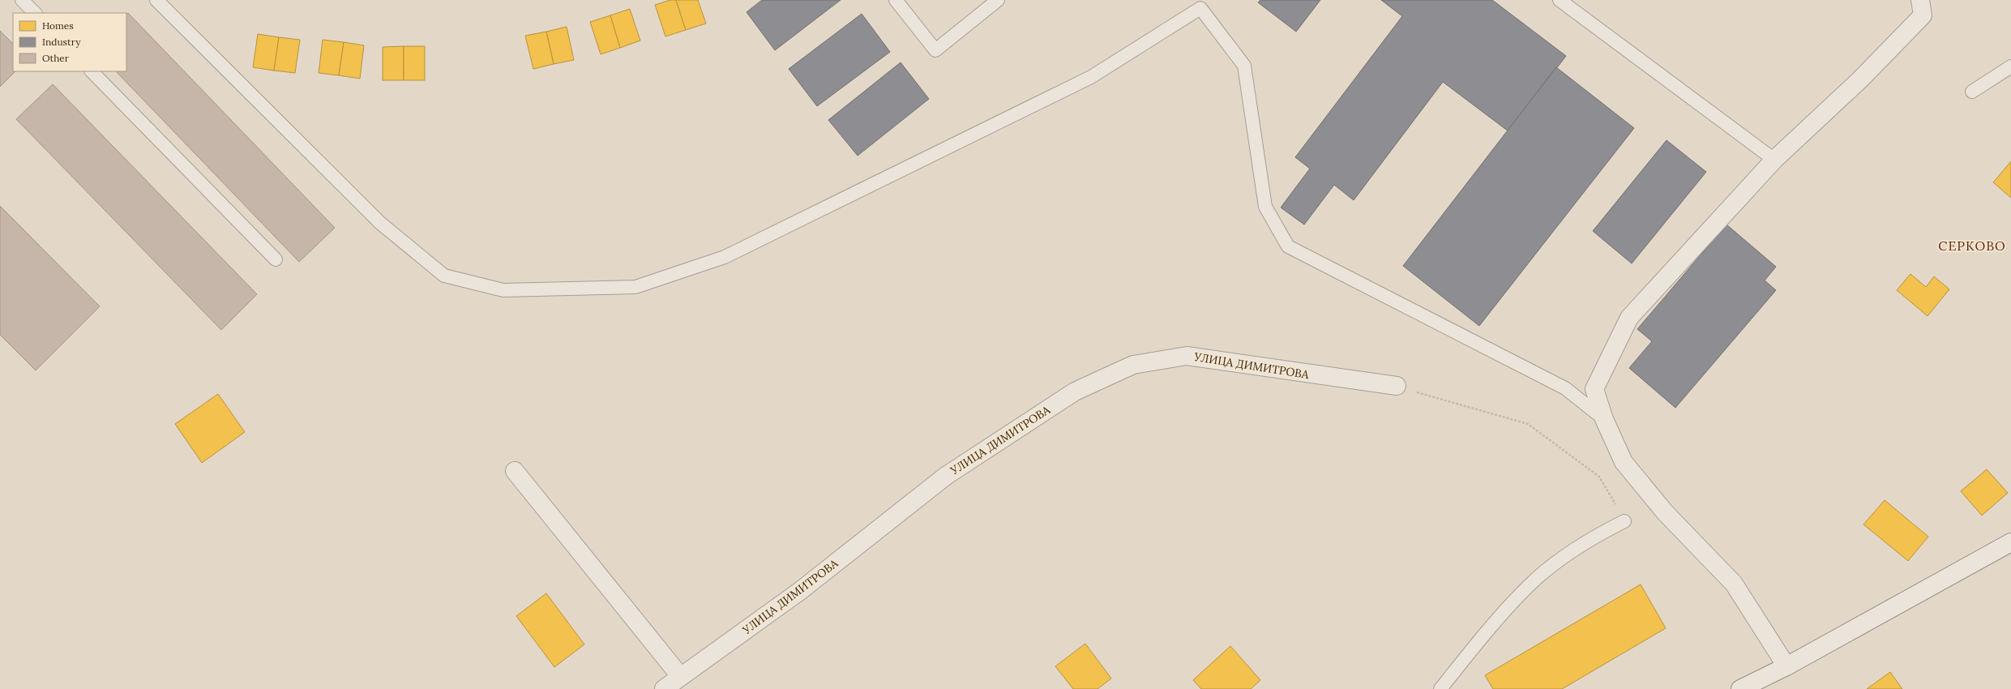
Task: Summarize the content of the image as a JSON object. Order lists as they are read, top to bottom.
{
  "streets": {
    "street": ["УЛИЦА ДИМИТРОВА"]
  },
  "districts": ["СЕРКОВО"],
  "legend": ["Homes", "Industry", "Other"]
}
